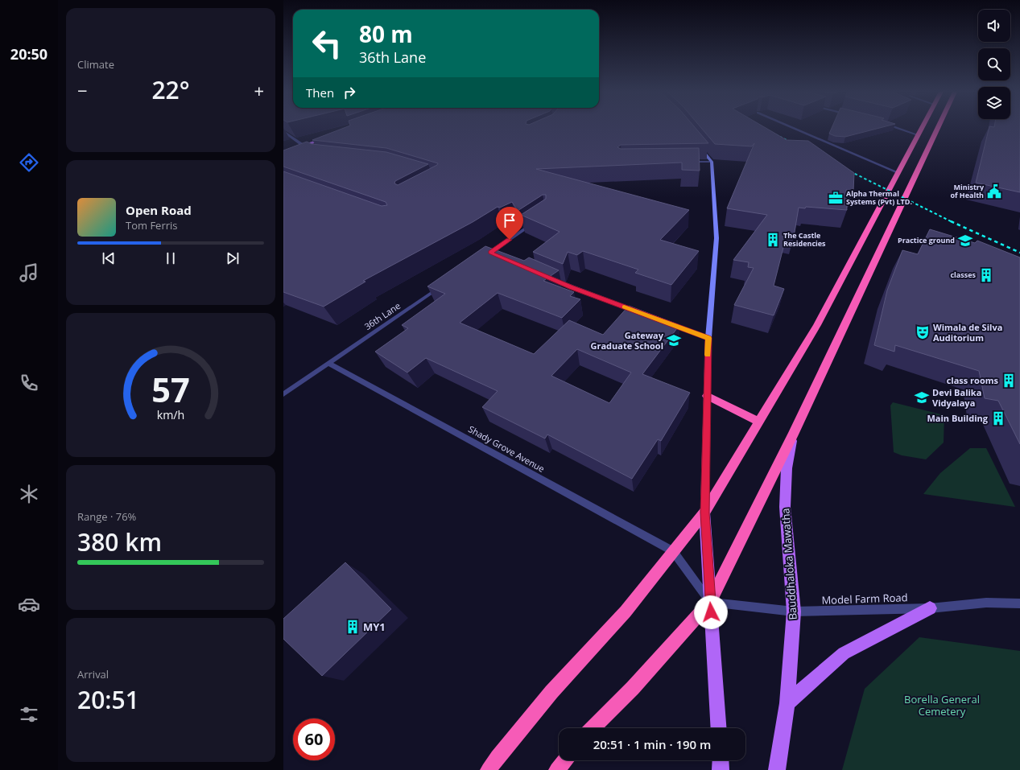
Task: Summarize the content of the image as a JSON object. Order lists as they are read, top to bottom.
{
  "streets": {
    "main road": ["Bauddhaloka Mawatha"],
    "street": ["36th Lane", "Shady Grove Avenue", "Model Farm Road"]
  },
  "crossings": [
    ["36th Lane", "Shady Grove Avenue"],
    ["Bauddhaloka Mawatha", "Model Farm Road"]
  ],
  "parks": ["Borella General Cemetery"],
  "places": {
    "public building": ["Ministry of Health"],
    "office": ["Alpha Thermal Systems (Pvt) LTD."],
    "building": [
      "The Castle Residencies",
      "classes",
      "class rooms",
      "Main Building",
      "MY1"
    ],
    "school or university": ["Practice ground", "Gateway Graduate School", "Devi Balika Vidyalaya"],
    "theatre": ["Wimala de Silva Auditorium"]
  },
  "page": {
    "tabs": "20:50",
    "tile": [
      "Climate",
      ["Range · 76%", "380 km"],
      ["Arrival", "20:51"]
    ],
    "turn": ["80 m", "36th Lane"],
    "heat": ["−", "22°", "+"],
    "then": "Then",
    "song": ["Open Road", "Tom Ferris"],
    "limit": "60",
    "trip": "20:51 · 1 min · 190 m",
    "gauge": ["57", "km/h"]
  }
}
